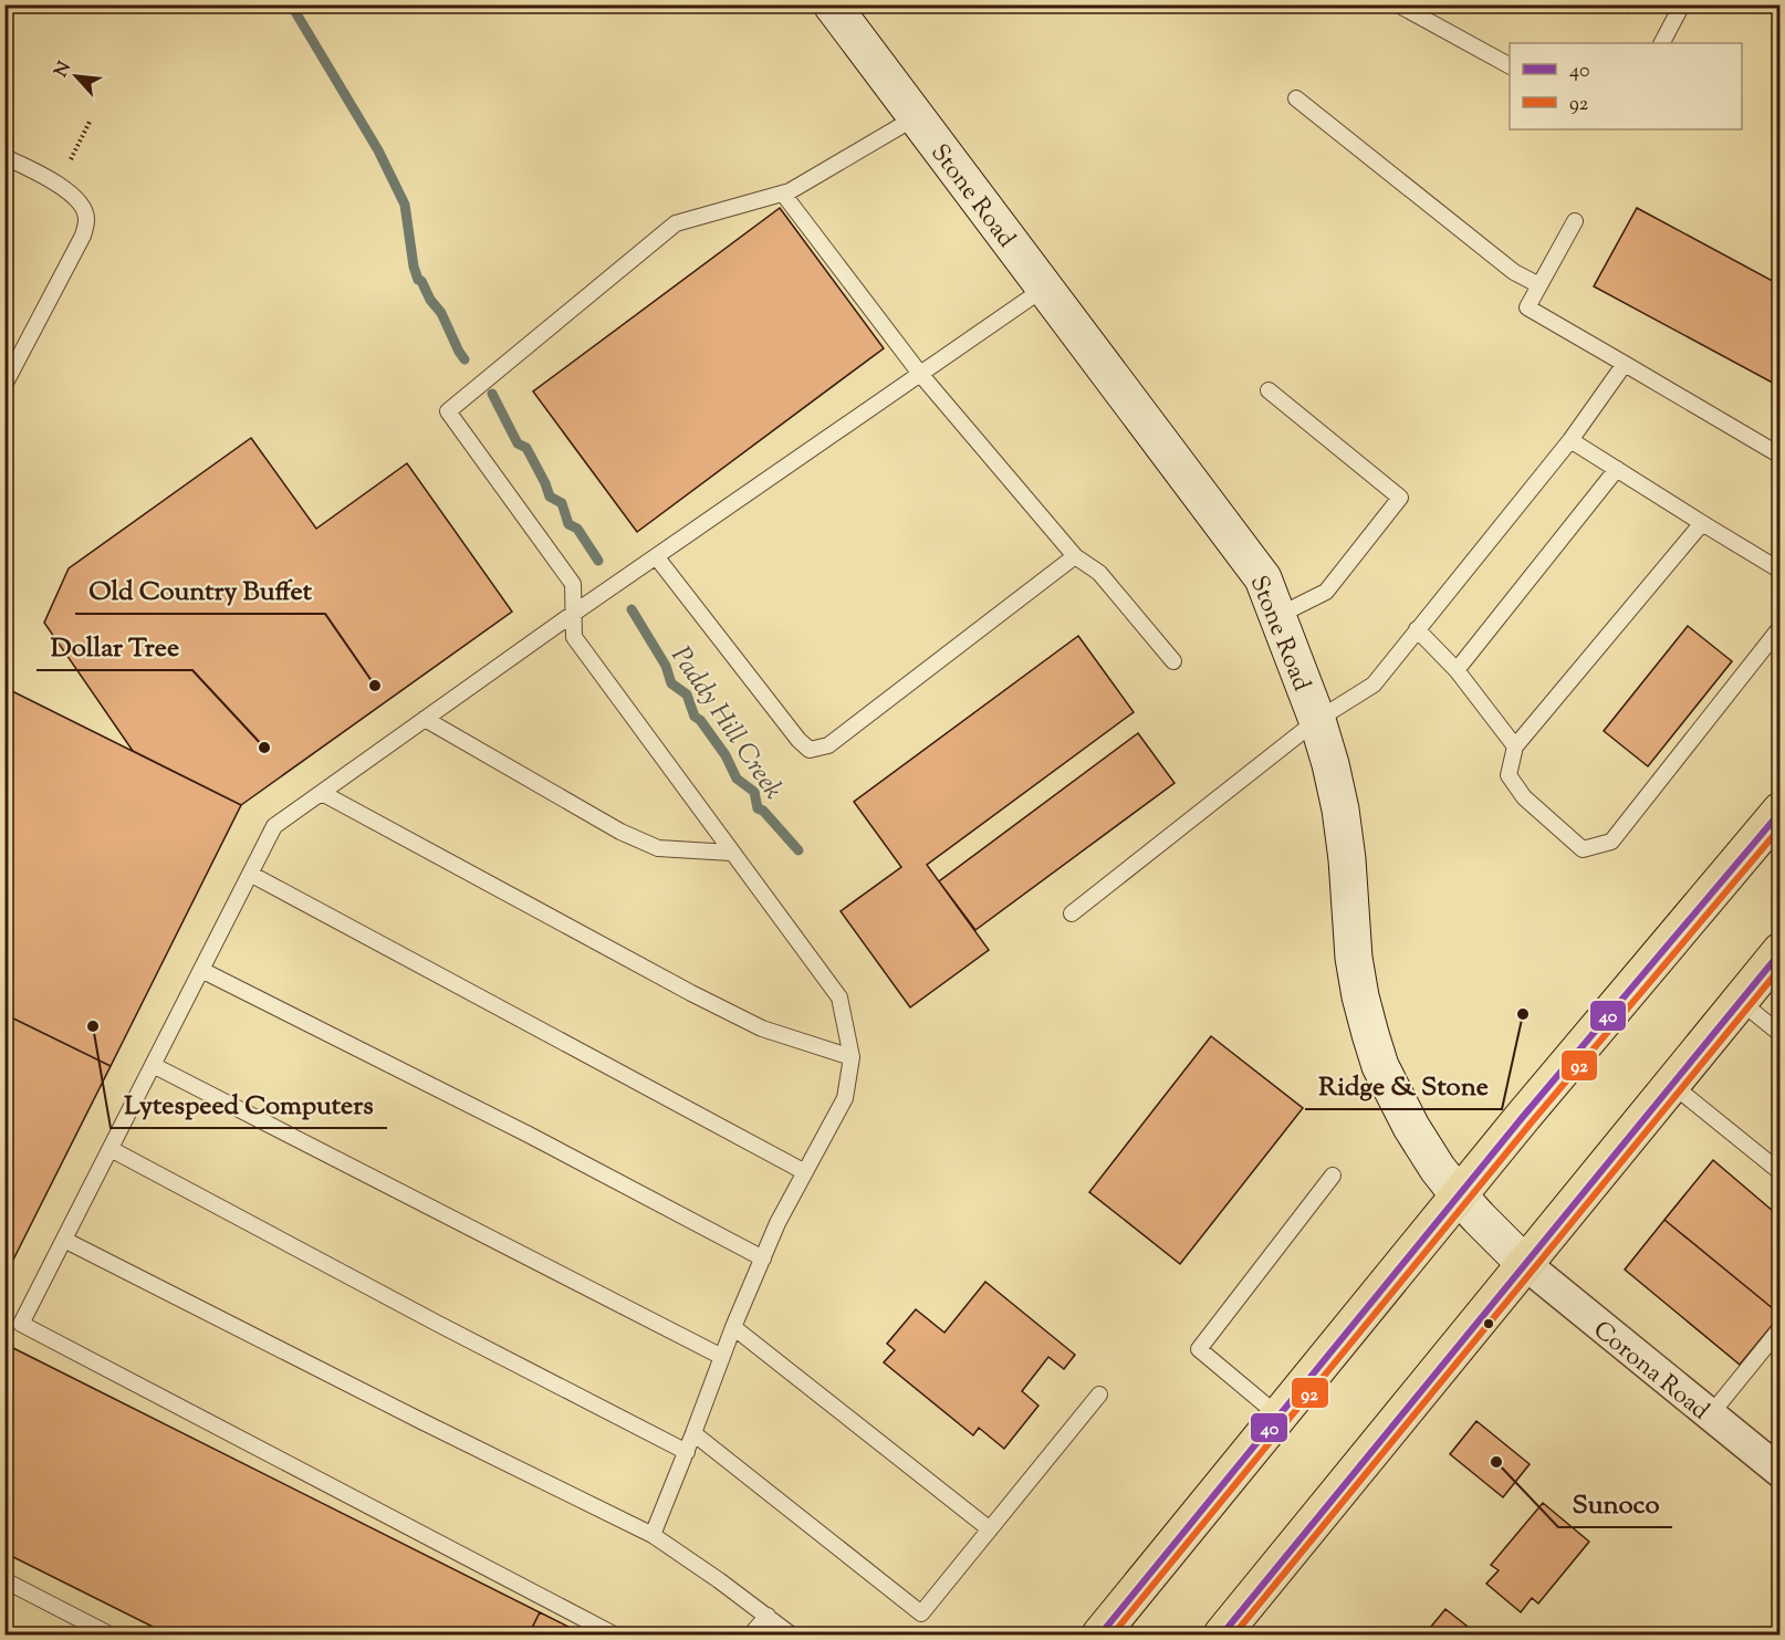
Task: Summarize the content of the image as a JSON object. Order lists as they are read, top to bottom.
{
  "streets": {
    "street": ["Stone Road", "Corona Road"]
  },
  "crossings": [
    ["Stone Road", "Corona Road"]
  ],
  "water": ["Paddy Hill Creek"],
  "places": [
    "Old Country Buffet",
    "Dollar Tree",
    "Ridge & Stone",
    "Lytespeed Computers",
    "Sunoco"
  ],
  "lines": ["transit line 40", "transit line 92"],
  "legend": ["40", "92"],
  "north": "top left"
}
